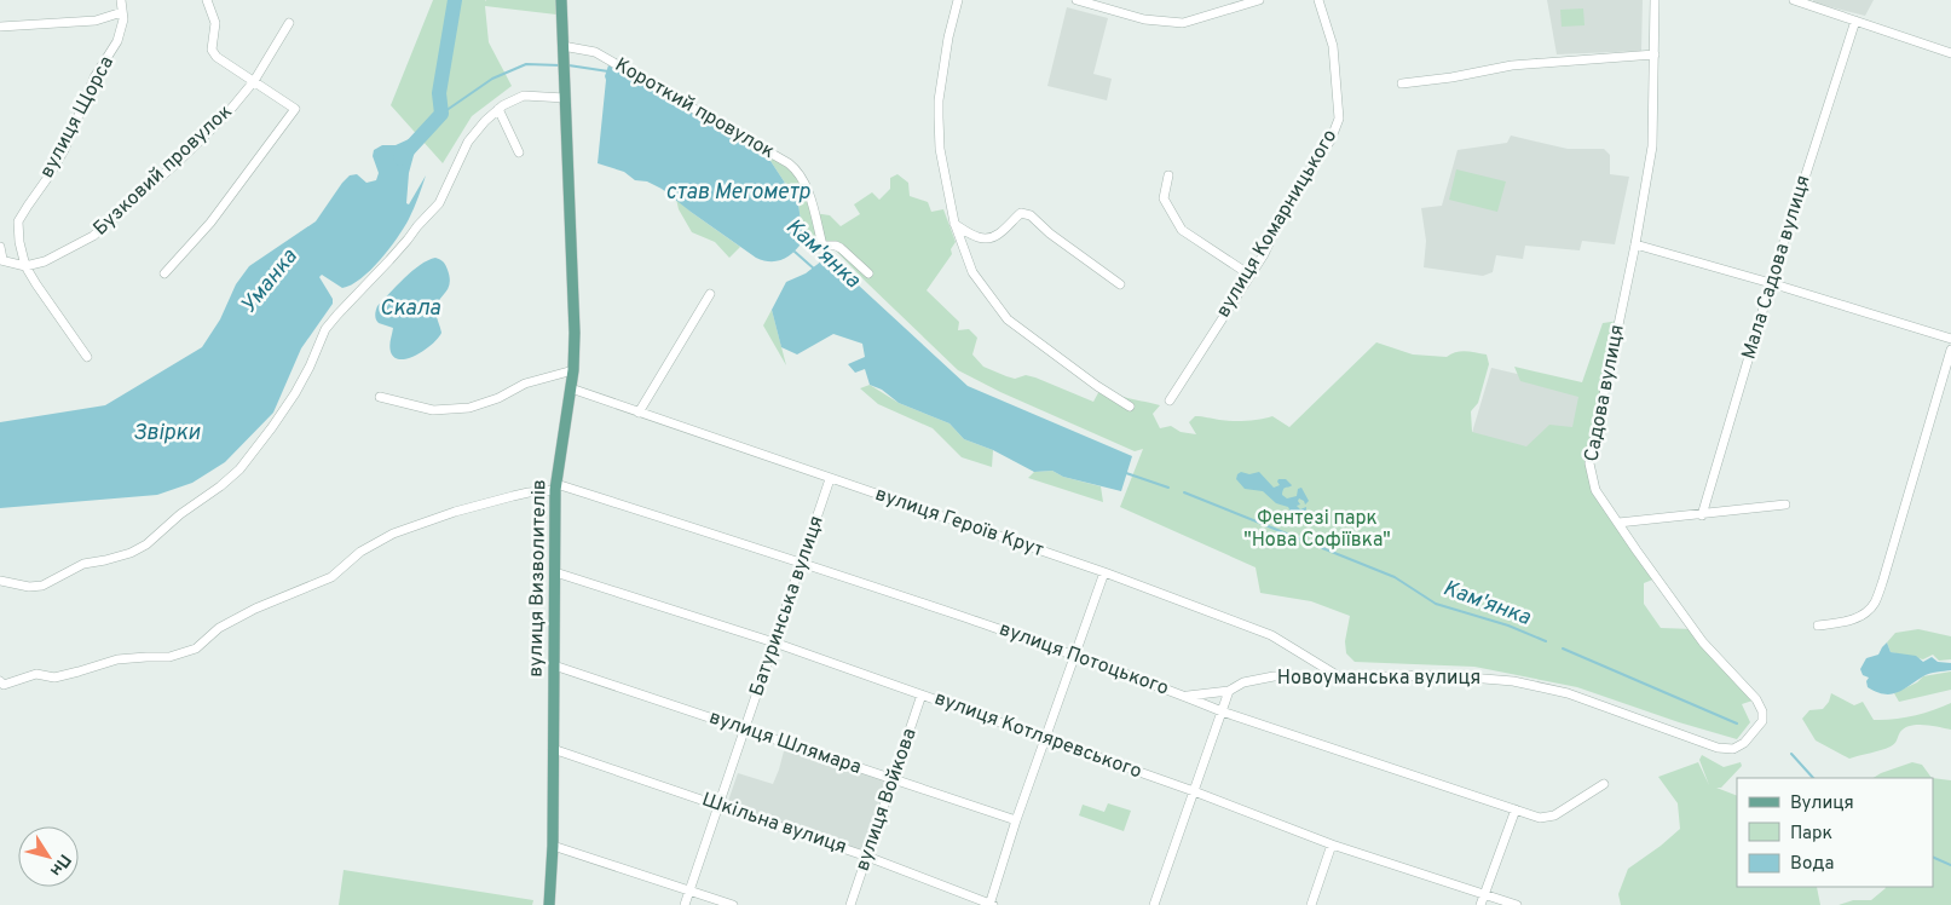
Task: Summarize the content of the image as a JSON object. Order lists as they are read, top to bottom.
{
  "streets": {
    "main road": ["вулиця Визволителів"],
    "street": [
      "Короткий провулок",
      "вулиця Щорса",
      "Бузковий провулок",
      "вулиця Комарницького",
      "Мала Садова вулиця",
      "Садова вулиця",
      "вулиця Героїв Крут",
      "Батуринська вулиця",
      "вулиця Потоцького",
      "Новоуманська вулиця",
      "вулиця Котляревського",
      "вулиця Шлямара",
      "вулиця Войкова",
      "Шкільна вулиця"
    ]
  },
  "crossings": [
    ["Короткий провулок", "вулиця Визволителів"],
    ["вулиця Щорса", "Бузковий провулок"],
    ["Садова вулиця", "Новоуманська вулиця"],
    ["вулиця Героїв Крут", "вулиця Визволителів"],
    ["вулиця Героїв Крут", "Батуринська вулиця"],
    ["вулиця Героїв Крут", "Новоуманська вулиця"],
    ["вулиця Визволителів", "вулиця Потоцького"],
    ["вулиця Визволителів", "вулиця Котляревського"],
    ["вулиця Визволителів", "вулиця Шлямара"],
    ["вулиця Визволителів", "Шкільна вулиця"],
    ["Батуринська вулиця", "вулиця Потоцького"],
    ["Батуринська вулиця", "вулиця Котляревського"],
    ["Батуринська вулиця", "вулиця Шлямара"],
    ["Батуринська вулиця", "Шкільна вулиця"],
    ["вулиця Потоцького", "Новоуманська вулиця"],
    ["вулиця Котляревського", "вулиця Войкова"],
    ["вулиця Шлямара", "вулиця Войкова"],
    ["вулиця Войкова", "Шкільна вулиця"]
  ],
  "water": [
    "став Мегометр",
    "Кам'янка",
    "Уманка",
    "Скала",
    "Звірки"
  ],
  "parks": ["Фентезі парк \"Нова Софіївка\""],
  "legend": ["Вулиця", "Парк", "Вода"],
  "north": "bottom right"
}
